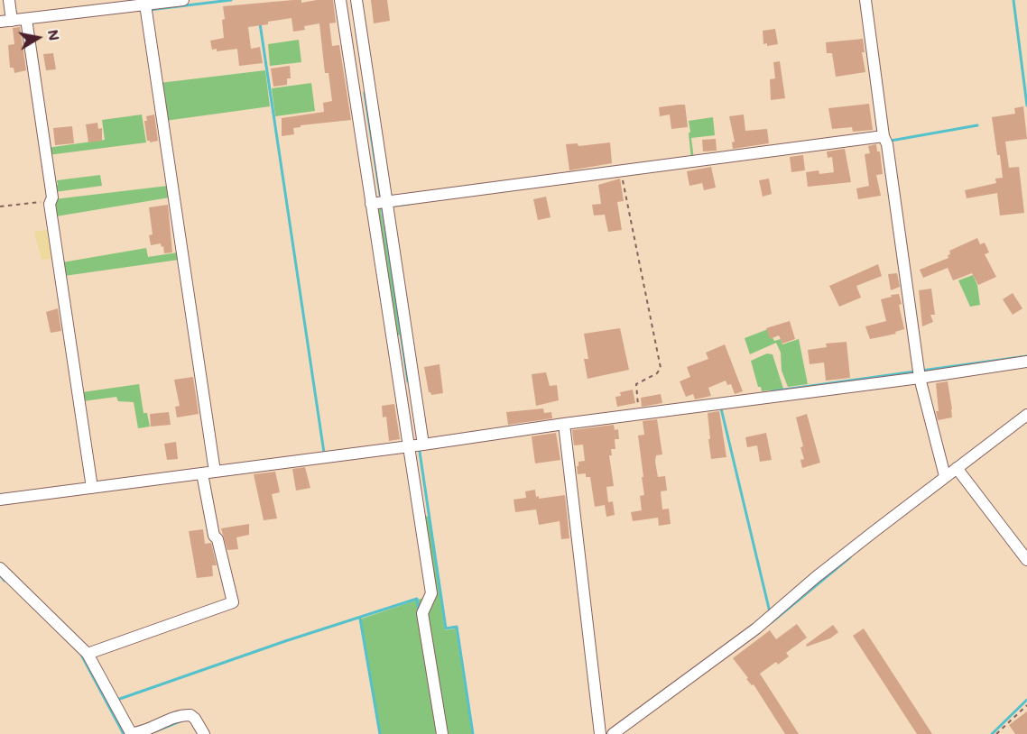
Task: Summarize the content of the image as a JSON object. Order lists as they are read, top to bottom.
{
  "north": "right"
}
